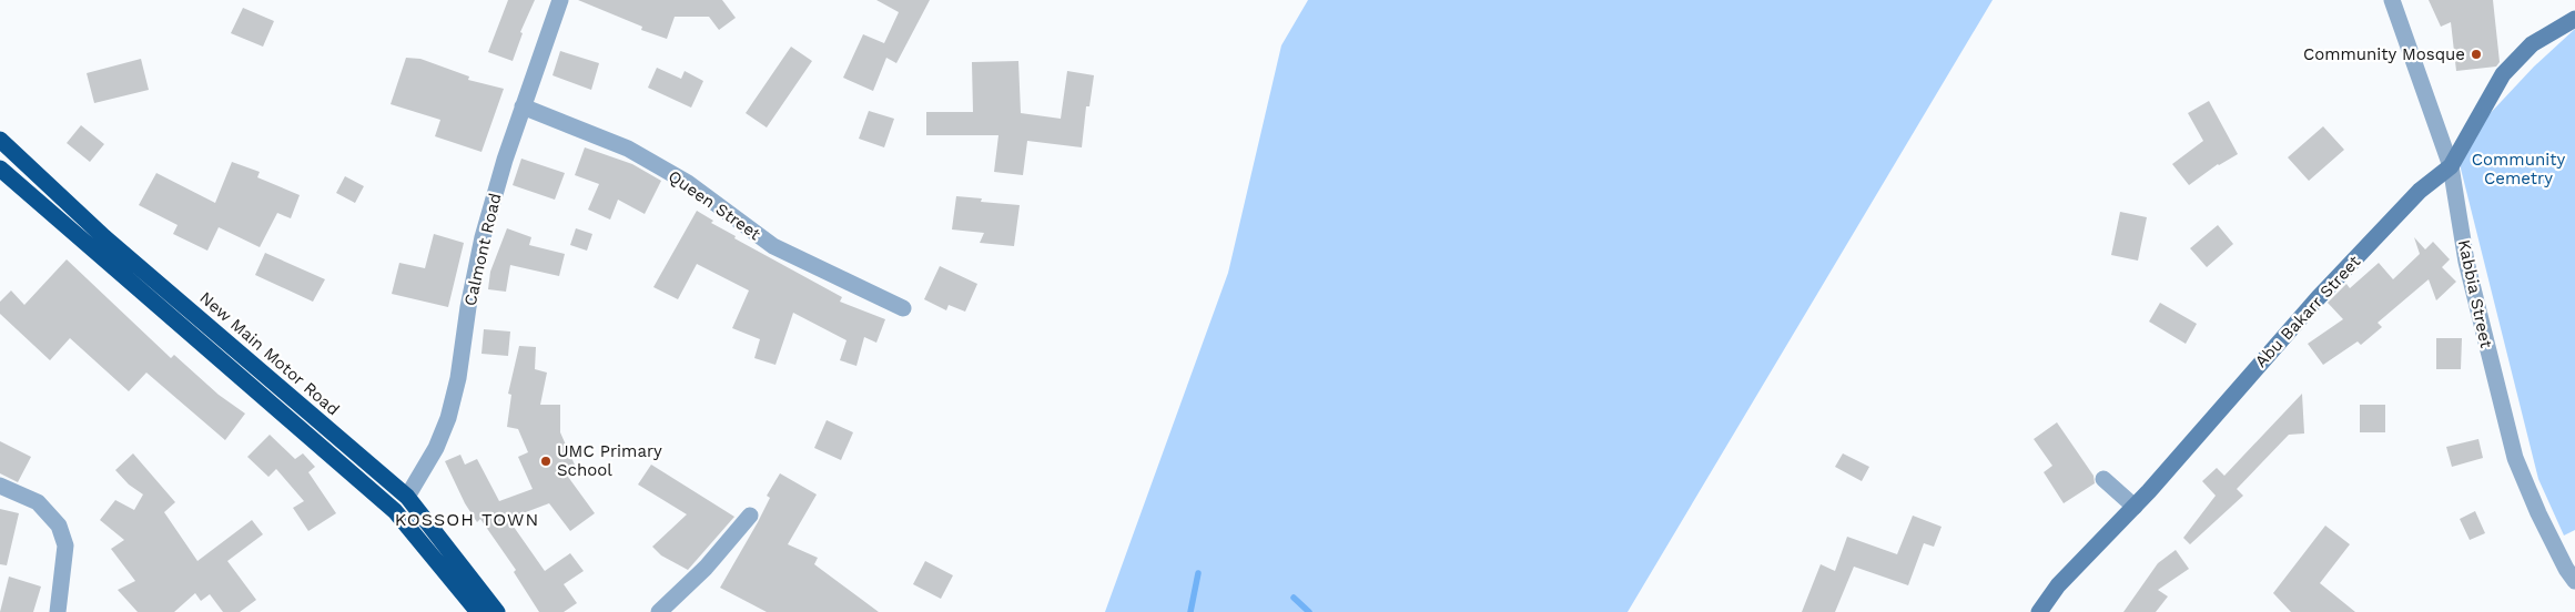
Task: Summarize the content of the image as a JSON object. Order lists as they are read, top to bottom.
{
  "streets": {
    "highway": ["New Main Motor Road"],
    "street": [
      "Queen Street",
      "Calmont Road",
      "Kabbia Street",
      "Abu Bakarr Street"
    ]
  },
  "crossings": [
    ["Queen Street", "Calmont Road"],
    ["Calmont Road", "New Main Motor Road"],
    ["Kabbia Street", "Abu Bakarr Street"]
  ],
  "districts": ["KOSSOH TOWN"],
  "parks": ["Community Cemetry"],
  "places": ["Community Mosque", "UMC Primary School"]
}
